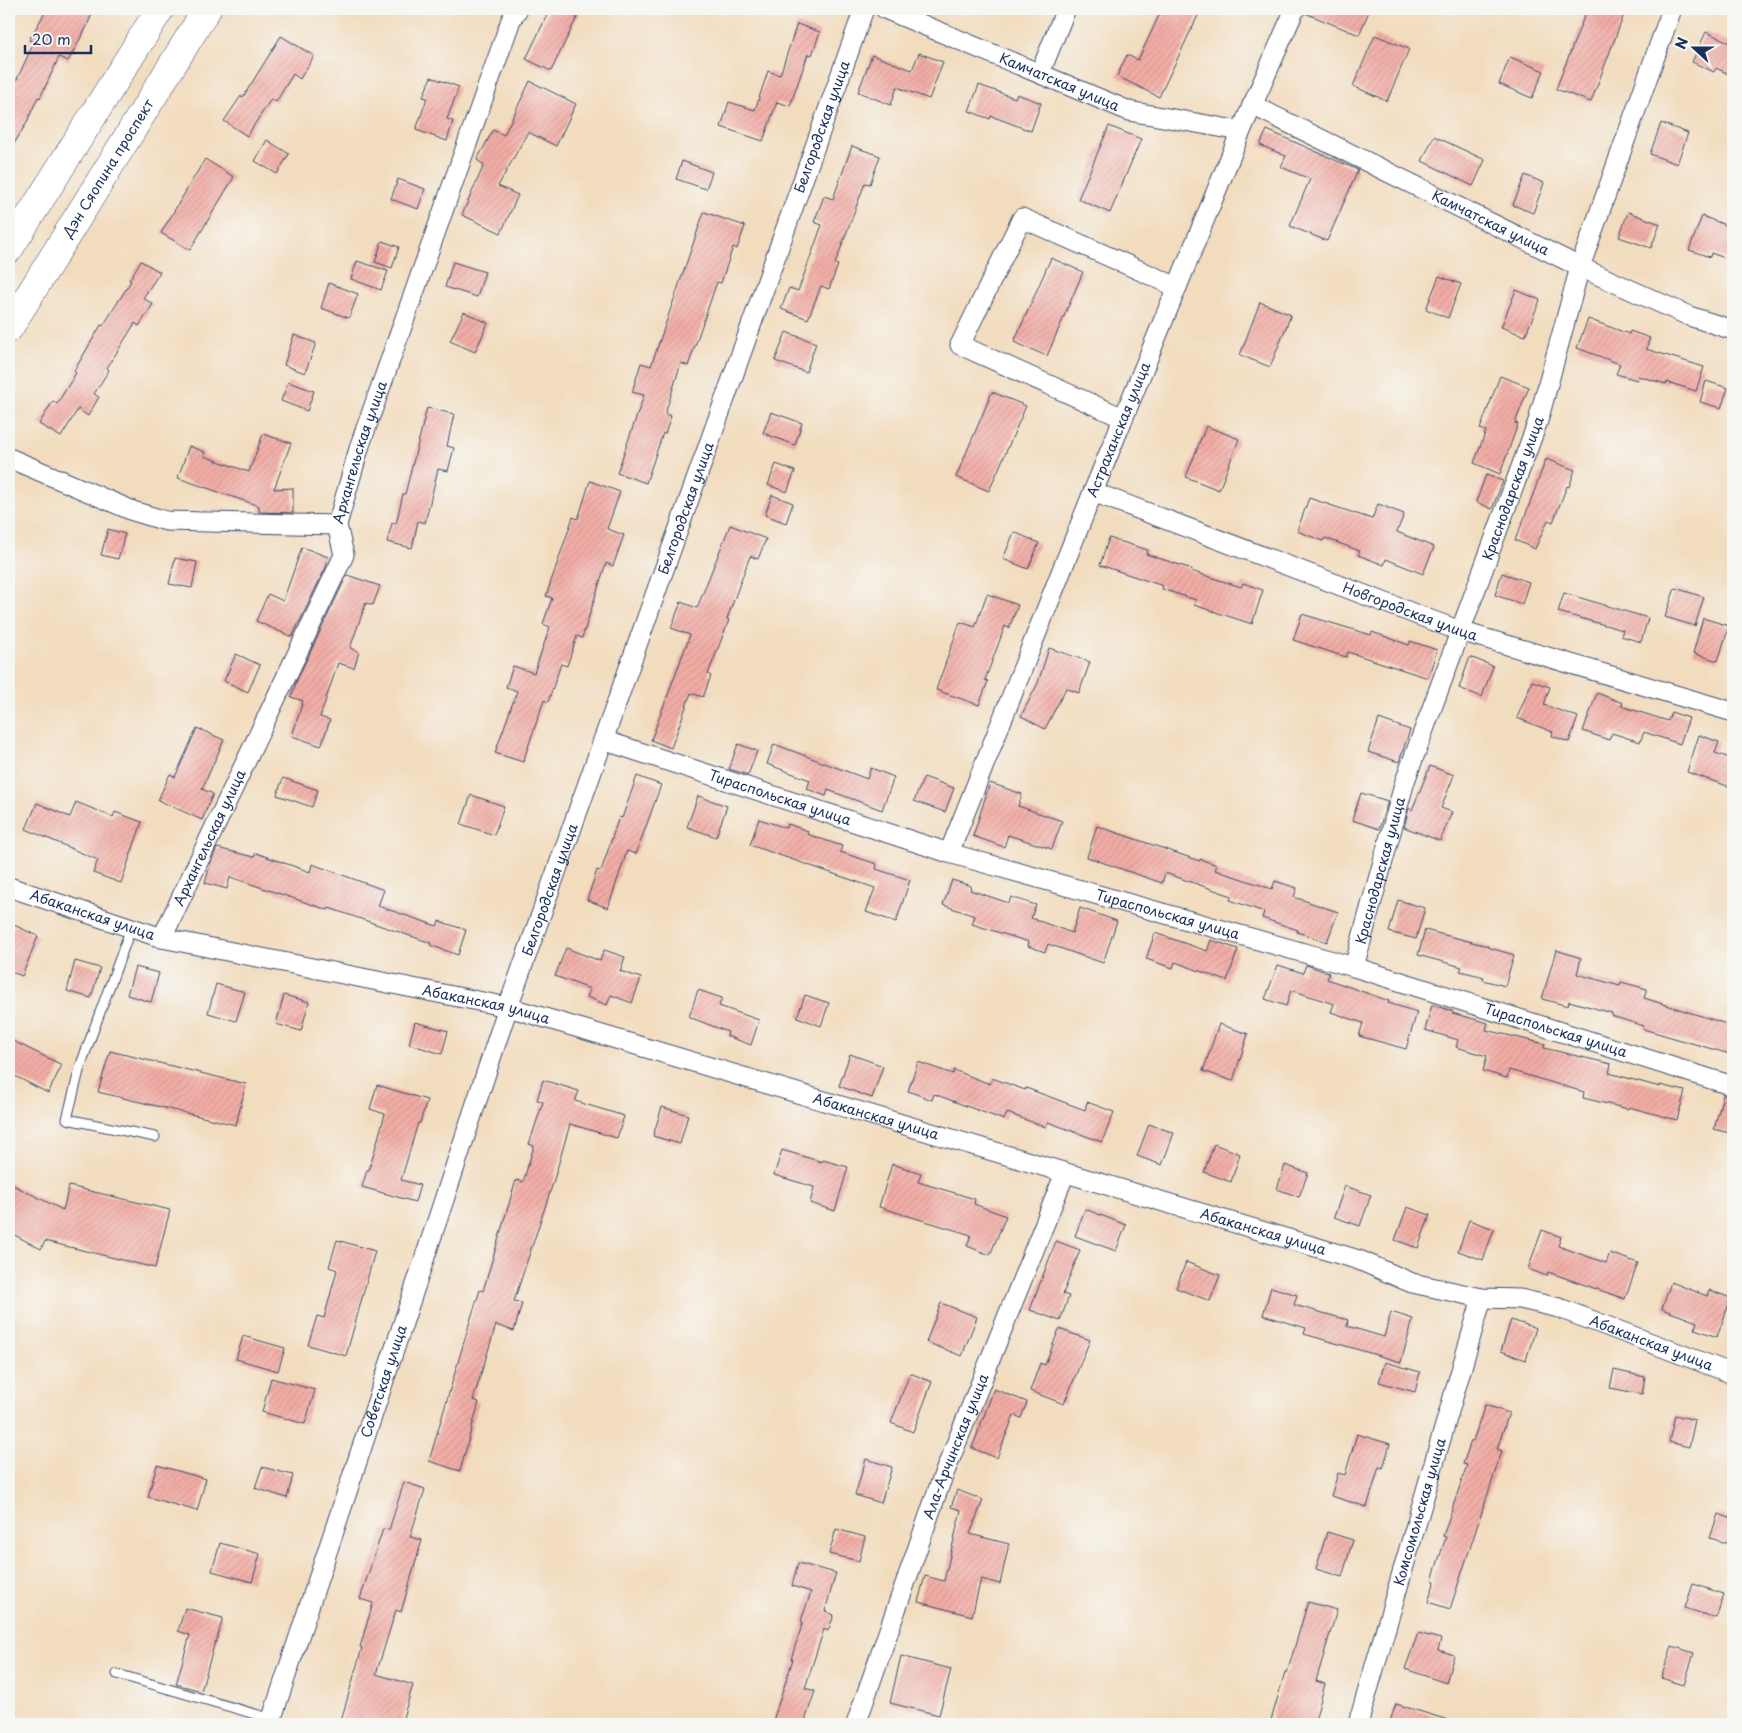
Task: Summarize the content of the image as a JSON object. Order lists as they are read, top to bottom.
{
  "streets": {
    "main road": ["Дэн Сяопина проспект"],
    "street": [
      "Камчатская улица",
      "Белгородская улица",
      "Астраханская улица",
      "Архангельская улица",
      "Краснодарская улица",
      "Новгородская улица",
      "Тираспольская улица",
      "Абаканская улица",
      "Советская улица",
      "Ала-Арчинская улица",
      "Комсомольская улица"
    ]
  },
  "crossings": [
    ["Камчатская улица", "Астраханская улица"],
    ["Камчатская улица", "Краснодарская улица"],
    ["Белгородская улица", "Тираспольская улица"],
    ["Белгородская улица", "Абаканская улица"],
    ["Белгородская улица", "Советская улица"],
    ["Астраханская улица", "Новгородская улица"],
    ["Астраханская улица", "Тираспольская улица"],
    ["Архангельская улица", "Абаканская улица"],
    ["Краснодарская улица", "Новгородская улица"],
    ["Краснодарская улица", "Тираспольская улица"],
    ["Абаканская улица", "Ала-Арчинская улица"],
    ["Абаканская улица", "Комсомольская улица"]
  ],
  "scale_bar": "20 m",
  "north": "left"
}
